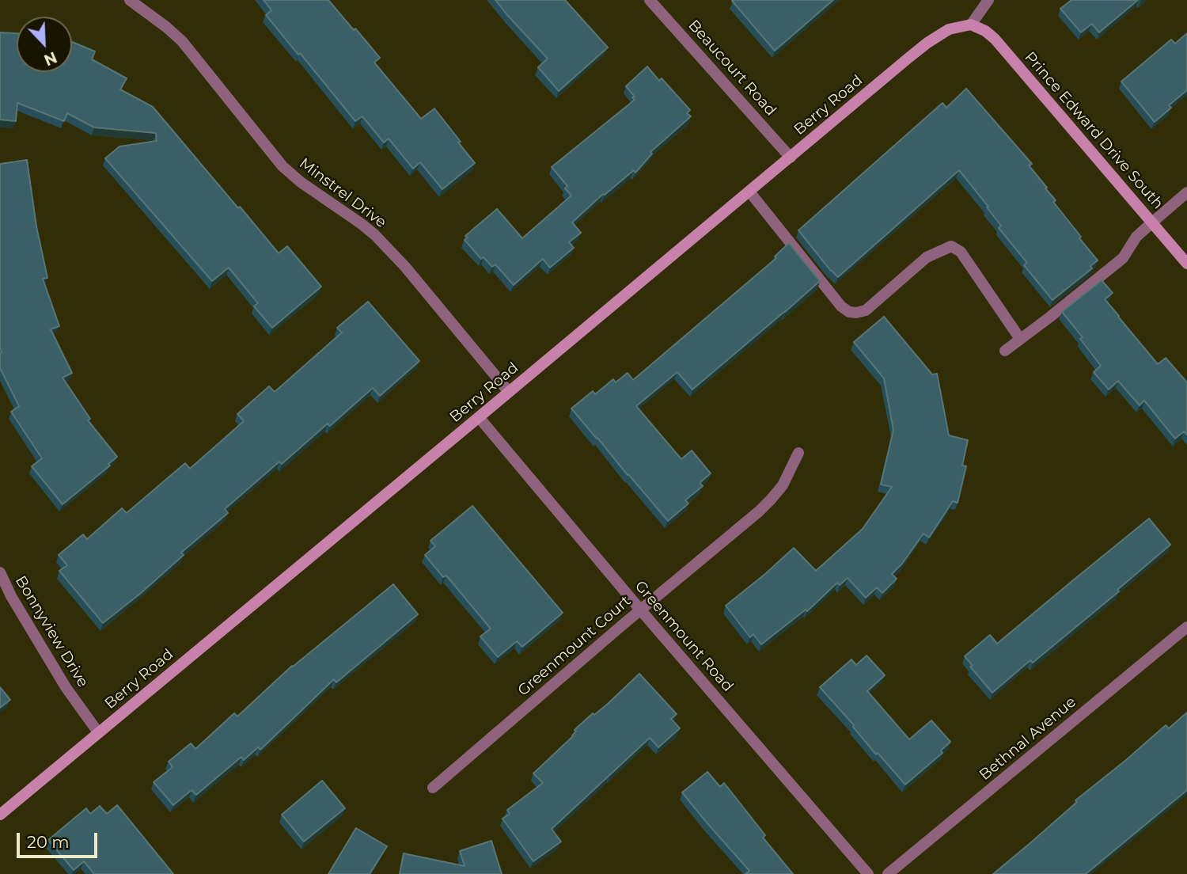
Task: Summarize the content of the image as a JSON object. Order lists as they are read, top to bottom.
{
  "streets": {
    "street": [
      "Beaucourt Road",
      "Berry Road",
      "Prince Edward Drive South",
      "Minstrel Drive",
      "Bonnyview Drive",
      "Greenmount Road",
      "Greenmount Court",
      "Bethnal Avenue"
    ]
  },
  "crossings": [
    ["Beaucourt Road", "Berry Road"],
    ["Berry Road", "Prince Edward Drive South"],
    ["Berry Road", "Minstrel Drive"],
    ["Berry Road", "Bonnyview Drive"],
    ["Berry Road", "Greenmount Road"],
    ["Greenmount Road", "Greenmount Court"]
  ],
  "scale_bar": "20 m",
  "north": "bottom right"
}
